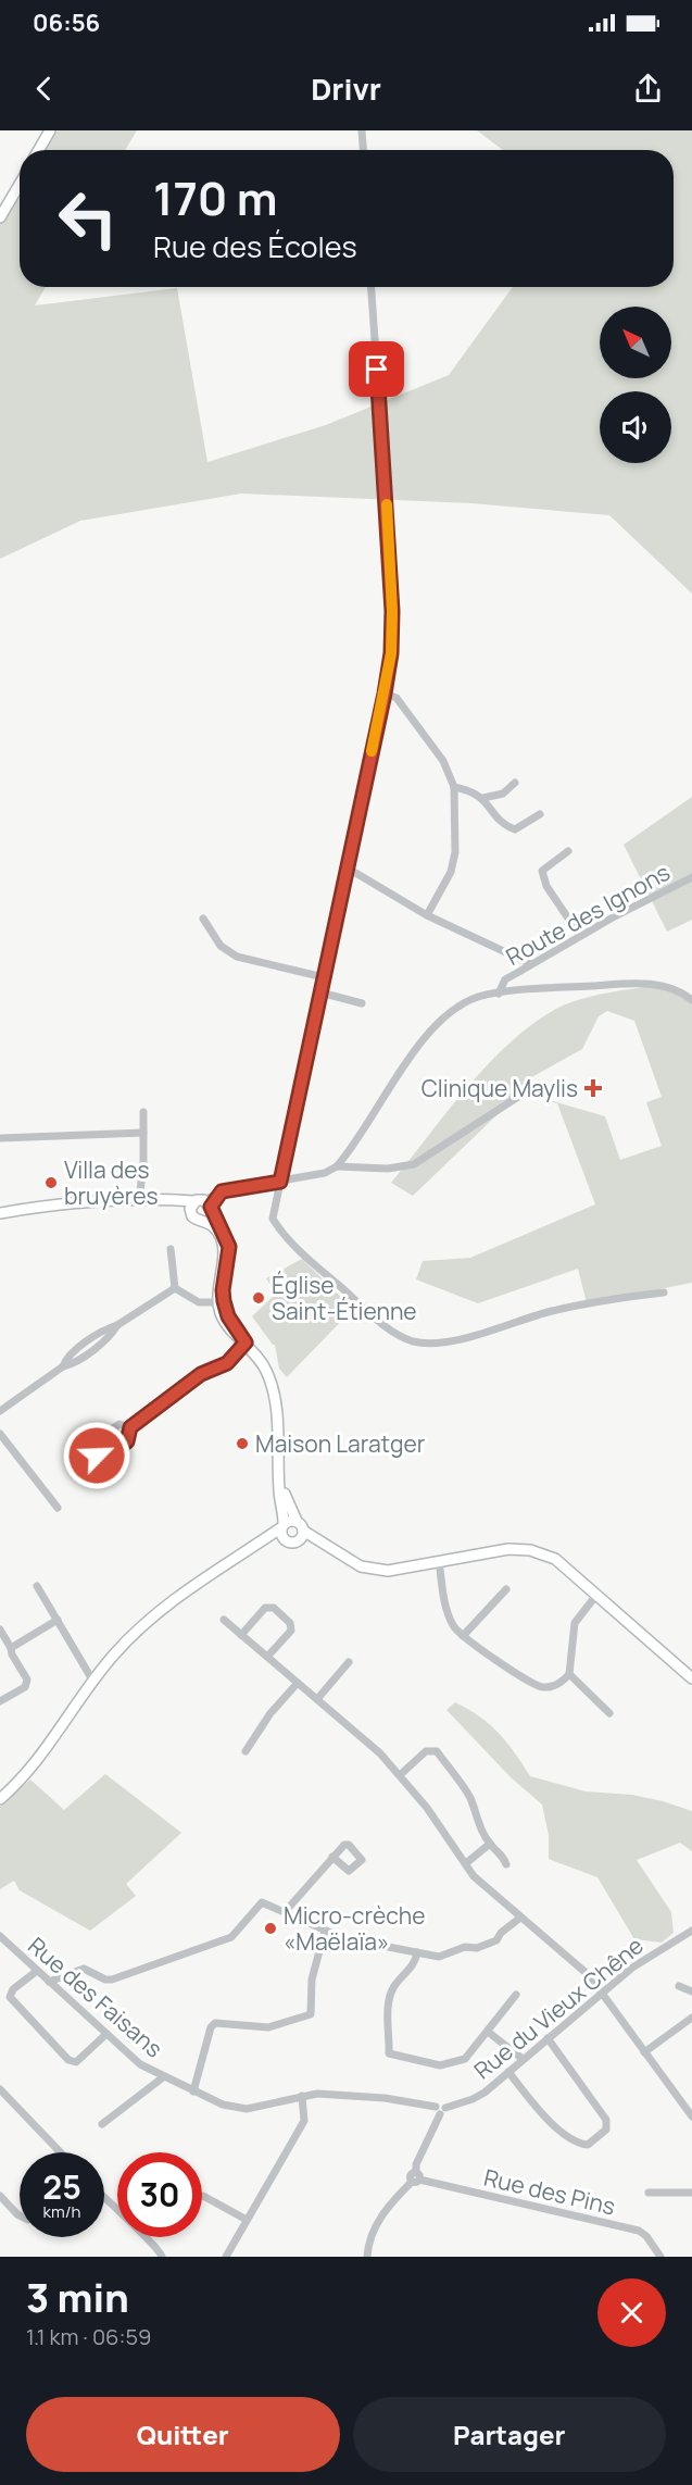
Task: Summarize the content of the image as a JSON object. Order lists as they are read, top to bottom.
{
  "streets": {
    "street": [
      "Route des Ignons",
      "Rue des Faisans",
      "Rue du Vieux Chêne",
      "Rue des Pins"
    ]
  },
  "crossings": [
    ["Rue des Faisans", "Rue du Vieux Chêne"]
  ],
  "places": {
    "health": ["Clinique Maylis"],
    "other": [
      "Villa des bruyères",
      "Église Saint-Étienne",
      "Maison Laratger",
      "Micro-crèche «Maëlaïa»"
    ]
  },
  "north": "top left",
  "page": {
    "status": "06:56",
    "header": "Drivr",
    "turn": ["170 m", "Rue des Écoles"],
    "speed": "25 km/h",
    "limit": "30",
    "heading": ["3 min", "1.1 km · 06:59"],
    "buttons": ["Quitter", "Partager"]
  }
}
